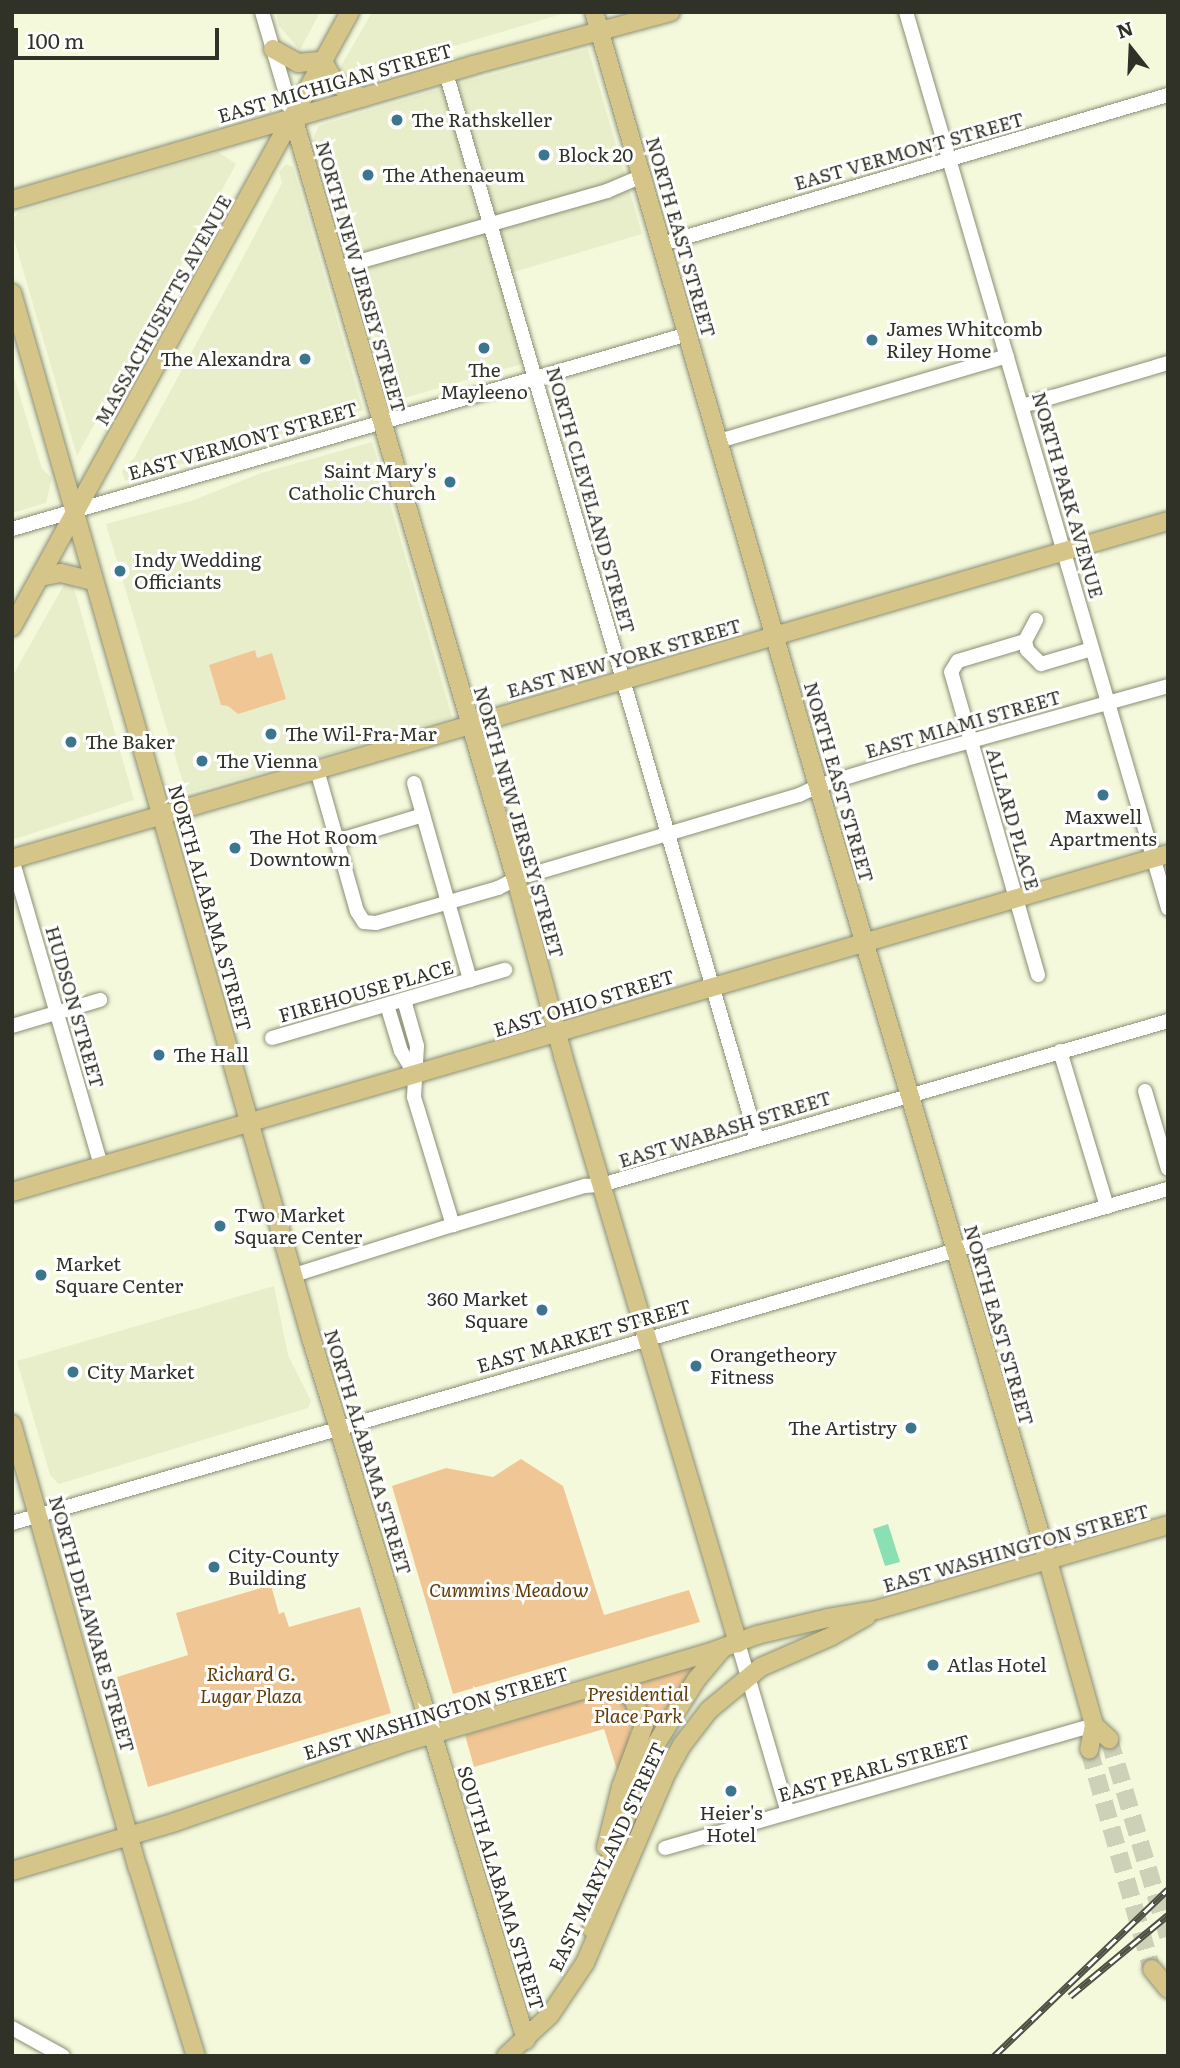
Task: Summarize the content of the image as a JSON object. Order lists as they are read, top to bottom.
{
  "streets": {
    "main road": [
      "EAST MICHIGAN STREET",
      "NORTH EAST STREET",
      "NORTH NEW JERSEY STREET",
      "MASSACHUSETTS AVENUE",
      "EAST NEW YORK STREET",
      "NORTH ALABAMA STREET",
      "EAST OHIO STREET",
      "EAST WASHINGTON STREET",
      "NORTH DELAWARE STREET",
      "EAST MARYLAND STREET",
      "SOUTH ALABAMA STREET"
    ],
    "street": [
      "EAST VERMONT STREET",
      "NORTH PARK AVENUE",
      "NORTH CLEVELAND STREET",
      "EAST MIAMI STREET",
      "ALLARD PLACE",
      "FIREHOUSE PLACE",
      "HUDSON STREET",
      "EAST WABASH STREET",
      "EAST MARKET STREET",
      "EAST PEARL STREET"
    ]
  },
  "crossings": [
    ["EAST MICHIGAN STREET", "NORTH EAST STREET"],
    ["EAST MICHIGAN STREET", "NORTH NEW JERSEY STREET"],
    ["EAST MICHIGAN STREET", "MASSACHUSETTS AVENUE"],
    ["EAST MICHIGAN STREET", "NORTH CLEVELAND STREET"],
    ["EAST VERMONT STREET", "NORTH EAST STREET"],
    ["EAST VERMONT STREET", "NORTH NEW JERSEY STREET"],
    ["EAST VERMONT STREET", "MASSACHUSETTS AVENUE"],
    ["EAST VERMONT STREET", "NORTH PARK AVENUE"],
    ["EAST VERMONT STREET", "NORTH CLEVELAND STREET"],
    ["EAST VERMONT STREET", "NORTH ALABAMA STREET"],
    ["NORTH EAST STREET", "EAST NEW YORK STREET"],
    ["NORTH EAST STREET", "EAST MIAMI STREET"],
    ["NORTH EAST STREET", "EAST OHIO STREET"],
    ["NORTH EAST STREET", "EAST WABASH STREET"],
    ["NORTH EAST STREET", "EAST MARKET STREET"],
    ["NORTH EAST STREET", "EAST WASHINGTON STREET"],
    ["NORTH EAST STREET", "EAST PEARL STREET"],
    ["NORTH NEW JERSEY STREET", "MASSACHUSETTS AVENUE"],
    ["NORTH NEW JERSEY STREET", "EAST NEW YORK STREET"],
    ["NORTH NEW JERSEY STREET", "EAST MIAMI STREET"],
    ["NORTH NEW JERSEY STREET", "EAST OHIO STREET"],
    ["NORTH NEW JERSEY STREET", "EAST WABASH STREET"],
    ["NORTH NEW JERSEY STREET", "EAST MARKET STREET"],
    ["NORTH NEW JERSEY STREET", "EAST WASHINGTON STREET"],
    ["MASSACHUSETTS AVENUE", "NORTH ALABAMA STREET"],
    ["NORTH PARK AVENUE", "EAST NEW YORK STREET"],
    ["NORTH PARK AVENUE", "EAST MIAMI STREET"],
    ["NORTH PARK AVENUE", "EAST OHIO STREET"],
    ["NORTH CLEVELAND STREET", "EAST NEW YORK STREET"],
    ["NORTH CLEVELAND STREET", "EAST MIAMI STREET"],
    ["NORTH CLEVELAND STREET", "EAST OHIO STREET"],
    ["NORTH CLEVELAND STREET", "EAST WABASH STREET"],
    ["EAST NEW YORK STREET", "NORTH ALABAMA STREET"],
    ["EAST NEW YORK STREET", "HUDSON STREET"],
    ["EAST MIAMI STREET", "ALLARD PLACE"],
    ["EAST MIAMI STREET", "FIREHOUSE PLACE"],
    ["ALLARD PLACE", "EAST OHIO STREET"],
    ["NORTH ALABAMA STREET", "EAST OHIO STREET"],
    ["NORTH ALABAMA STREET", "EAST WABASH STREET"],
    ["NORTH ALABAMA STREET", "EAST MARKET STREET"],
    ["NORTH ALABAMA STREET", "EAST WASHINGTON STREET"],
    ["NORTH ALABAMA STREET", "SOUTH ALABAMA STREET"],
    ["EAST OHIO STREET", "HUDSON STREET"],
    ["EAST MARKET STREET", "NORTH DELAWARE STREET"],
    ["EAST WASHINGTON STREET", "NORTH DELAWARE STREET"],
    ["EAST WASHINGTON STREET", "EAST MARYLAND STREET"],
    ["EAST WASHINGTON STREET", "SOUTH ALABAMA STREET"],
    ["EAST MARYLAND STREET", "SOUTH ALABAMA STREET"]
  ],
  "parks": ["Cummins Meadow", "Richard G. Lugar Plaza", "Presidential Place Park"],
  "places": [
    "The Rathskeller",
    "Block 20",
    "The Athenaeum",
    "James Whitcomb Riley Home",
    "The Mayleeno",
    "The Alexandra",
    "Saint Mary's Catholic Church",
    "Indy Wedding Officiants",
    "The Wil-Fra-Mar",
    "The Baker",
    "The Vienna",
    "Maxwell Apartments",
    "The Hot Room Downtown",
    "The Hall",
    "Two Market Square Center",
    "Market Square Center",
    "360 Market Square",
    "Orangetheory Fitness",
    "City Market",
    "The Artistry",
    "City-County Building",
    "Atlas Hotel",
    "Heier's Hotel"
  ],
  "scale_bar": "100 m",
  "north": "top"
}
